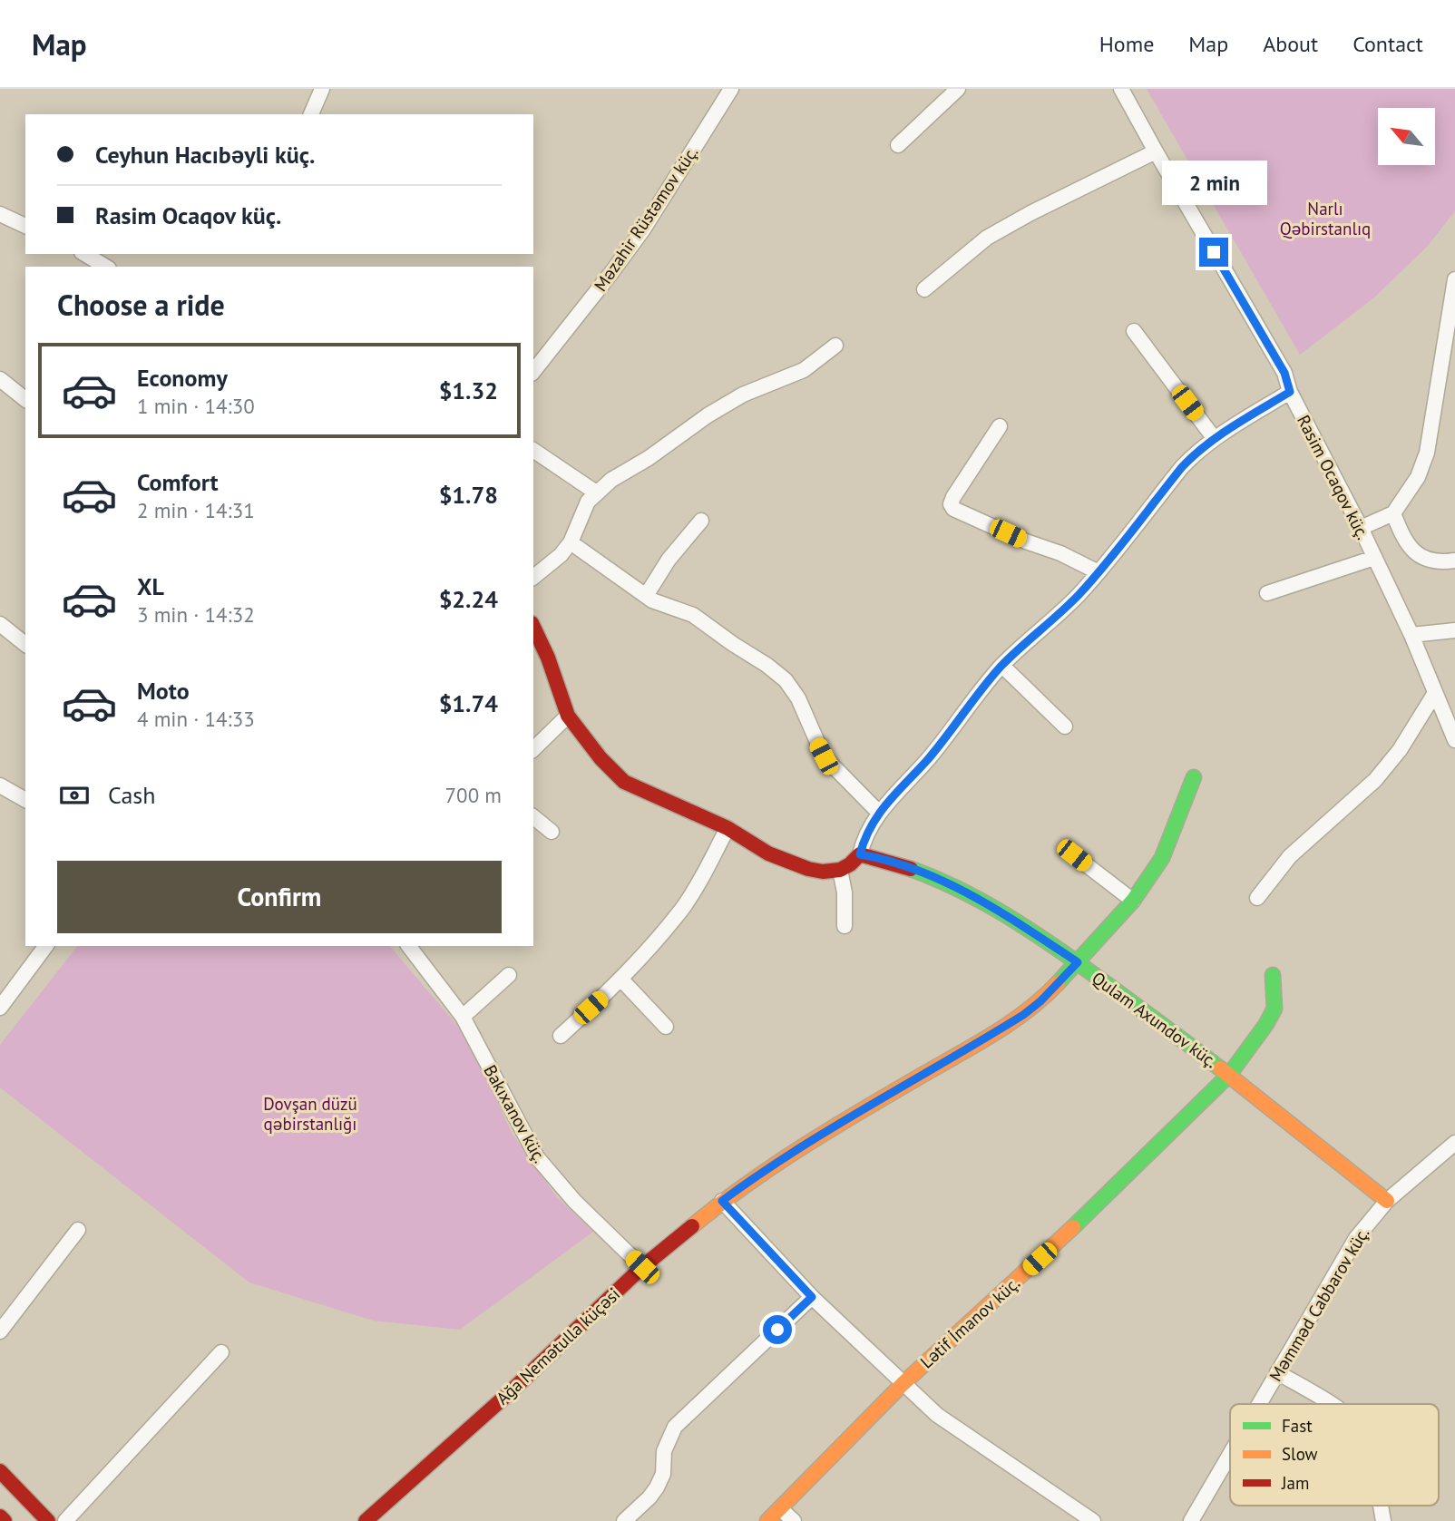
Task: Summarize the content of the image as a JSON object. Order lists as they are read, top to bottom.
{
  "streets": {
    "main road": ["Qulam Axundov küç.", "Lətif İmanov küç.", "Ağa Nemətulla küçəsi"],
    "street": [
      "Məzahir Rüstəmov küç.",
      "Rasim Ocaqov küç.",
      "Bakıxanov küç.",
      "Məmməd Cabbarov küç."
    ]
  },
  "crossings": [
    ["Qulam Axundov küç.", "Məmməd Cabbarov küç."],
    ["Qulam Axundov küç.", "Lətif İmanov küç."],
    ["Qulam Axundov küç.", "Ağa Nemətulla küçəsi"],
    ["Bakıxanov küç.", "Ağa Nemətulla küçəsi"]
  ],
  "parks": ["Narlı Qəbirstanlıq", "Dovşan düzü qəbirstanlığı"],
  "legend": ["Fast", "Slow", "Jam"],
  "north": "top left",
  "page": {
    "header": "Map",
    "nav": [
      "Home",
      "Map",
      "About",
      "Contact"
    ],
    "banner": ["Ceyhun Hacıbəyli küç.", "Rasim Ocaqov küç."],
    "bubble": "2 min",
    "heading": "Choose a ride",
    "list": [
      {
        "name": "Economy",
        "note": "1 min · 14:30",
        "value": "$1.32"
      },
      {
        "name": "Comfort",
        "note": "2 min · 14:31",
        "value": "$1.78"
      },
      {
        "name": "XL",
        "note": "3 min · 14:32",
        "value": "$2.24"
      },
      {
        "name": "Moto",
        "note": "4 min · 14:33",
        "value": "$1.74"
      }
    ],
    "pay": ["Cash", "700 m"],
    "buttons": "Confirm"
  }
}
